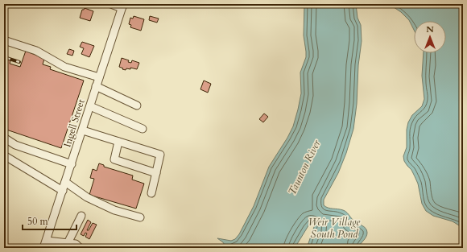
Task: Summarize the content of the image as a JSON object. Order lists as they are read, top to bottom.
{
  "streets": {
    "street": ["Ingell Street"]
  },
  "water": ["Taunton River", "Weir Village South Pond"],
  "scale_bar": "50 m",
  "north": "top"
}
